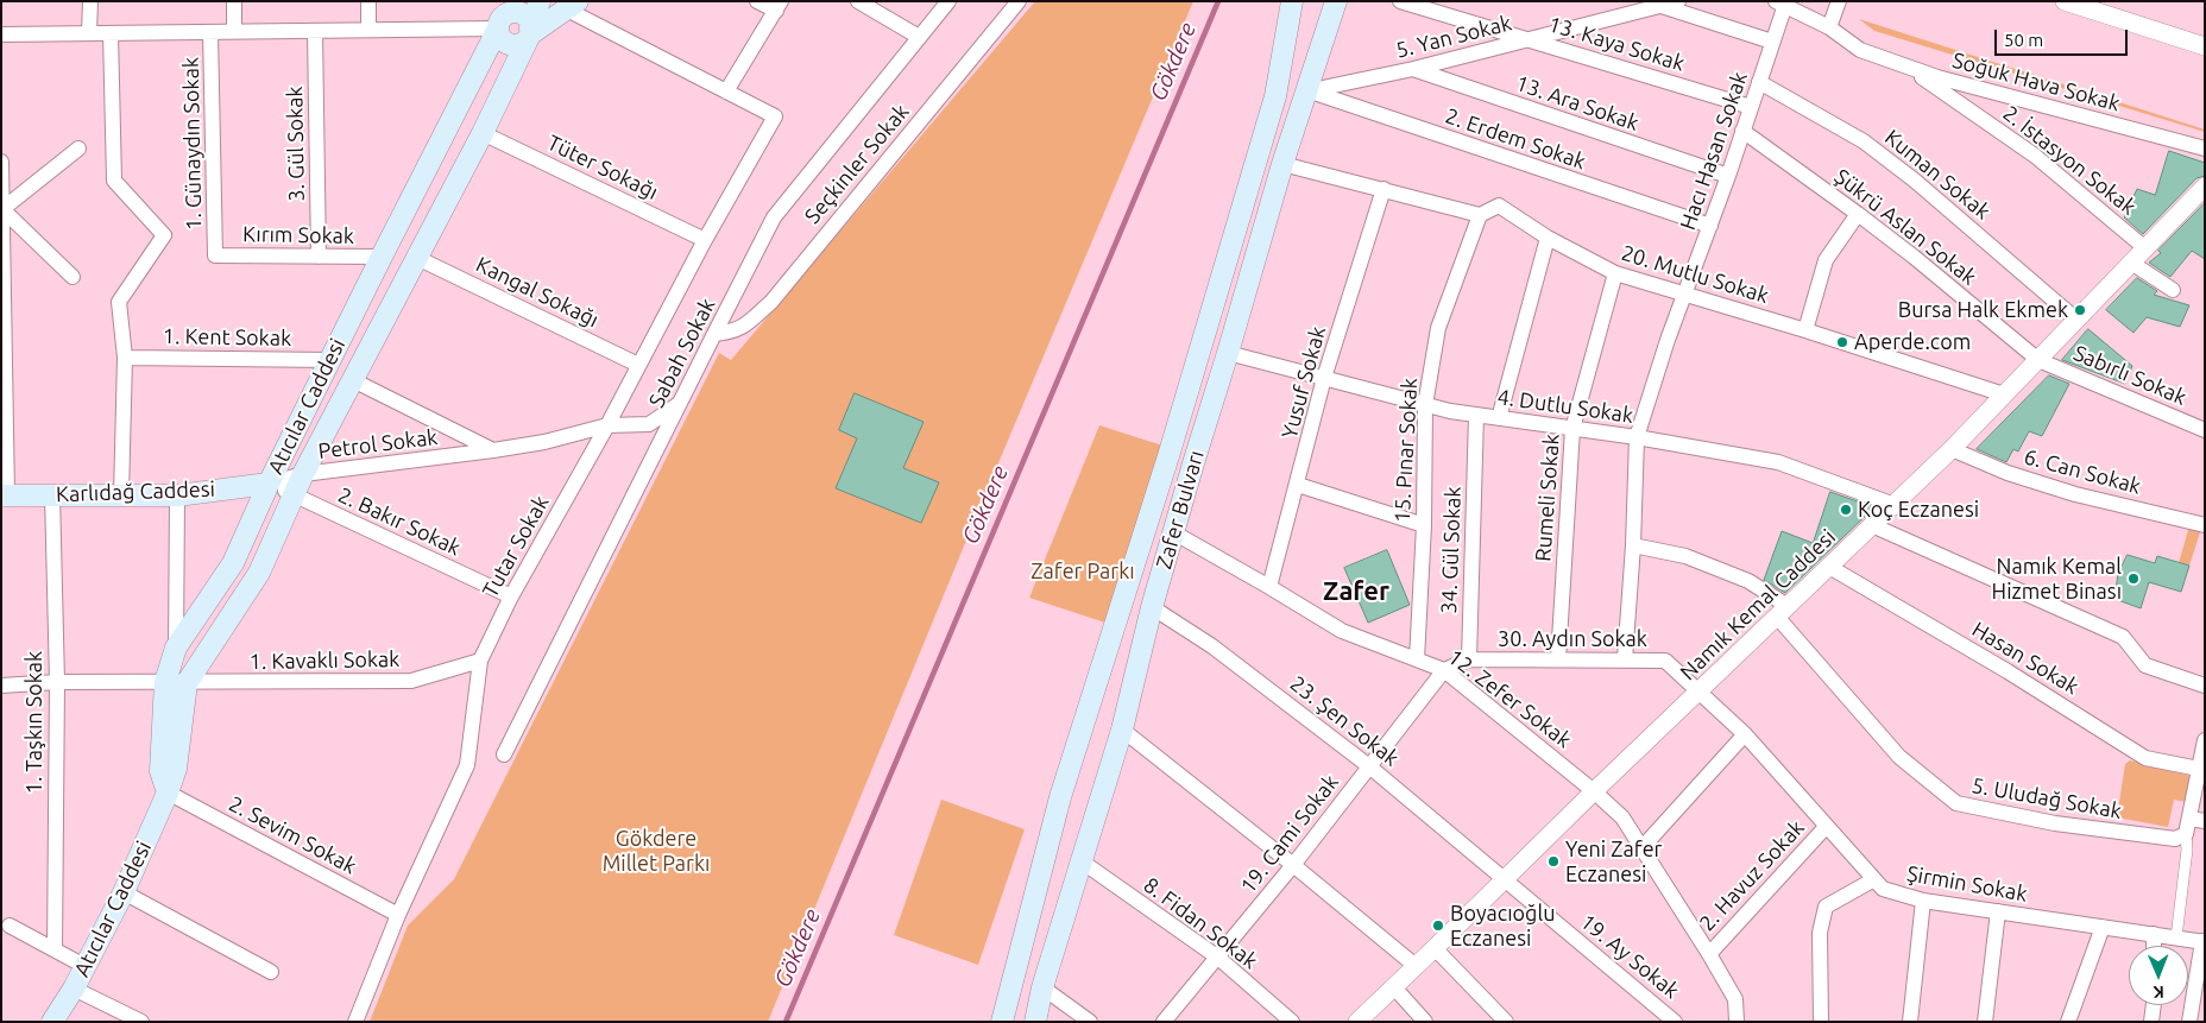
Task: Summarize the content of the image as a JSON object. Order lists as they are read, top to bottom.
{
  "streets": {
    "main road": ["Atıcılar Caddesi", "Karlıdağ Caddesi", "Zafer Bulvarı"],
    "street": [
      "5. Yan Sokak",
      "13. Kaya Sokak",
      "Soğuk Hava Sokak",
      "13. Ara Sokak",
      "2. Erdem Sokak",
      "1. Günaydın Sokak",
      "3. Gül Sokak",
      "Hacı Hasan Sokak",
      "2. İstasyon Sokak",
      "Seçkinler Sokak",
      "Tüter Sokağı",
      "Kuman Sokak",
      "Şükrü Aslan Sokak",
      "Kırım Sokak",
      "20. Mutlu Sokak",
      "Kangal Sokağı",
      "1. Kent Sokak",
      "Sabah Sokak",
      "Sabırlı Sokak",
      "Yusuf Sokak",
      "4. Dutlu Sokak",
      "Petrol Sokak",
      "15. Pınar Sokak",
      "6. Can Sokak",
      "Rumeli Sokak",
      "2. Bakır Sokak",
      "Tutar Sokak",
      "34. Gül Sokak",
      "Namık Kemal Caddesi",
      "30. Aydın Sokak",
      "Hasan Sokak",
      "1. Kavaklı Sokak",
      "12. Zefer Sokak",
      "23. Şen Sokak",
      "1. Taşkın Sokak",
      "5. Uludağ Sokak",
      "19. Cami Sokak",
      "2. Sevim Sokak",
      "2. Havuz Sokak",
      "Şirmin Sokak",
      "8. Fidan Sokak",
      "19. Ay Sokak"
    ]
  },
  "crossings": [
    ["5. Yan Sokak", "13. Kaya Sokak"],
    ["5. Yan Sokak", "13. Ara Sokak"],
    ["5. Yan Sokak", "2. Erdem Sokak"],
    ["5. Yan Sokak", "Zafer Bulvarı"],
    ["13. Kaya Sokak", "Hacı Hasan Sokak"],
    ["Soğuk Hava Sokak", "2. İstasyon Sokak"],
    ["13. Ara Sokak", "Hacı Hasan Sokak"],
    ["2. Erdem Sokak", "Hacı Hasan Sokak"],
    ["2. Erdem Sokak", "Zafer Bulvarı"],
    ["1. Günaydın Sokak", "Kırım Sokak"],
    ["3. Gül Sokak", "Kırım Sokak"],
    ["Hacı Hasan Sokak", "Kuman Sokak"],
    ["Hacı Hasan Sokak", "Şükrü Aslan Sokak"],
    ["Hacı Hasan Sokak", "20. Mutlu Sokak"],
    ["Hacı Hasan Sokak", "4. Dutlu Sokak"],
    ["Hacı Hasan Sokak", "30. Aydın Sokak"],
    ["Hacı Hasan Sokak", "5. Uludağ Sokak"],
    ["2. İstasyon Sokak", "Namık Kemal Caddesi"],
    ["Seçkinler Sokak", "Sabah Sokak"],
    ["Tüter Sokağı", "Atıcılar Caddesi"],
    ["Tüter Sokağı", "Tutar Sokak"],
    ["Kuman Sokak", "Namık Kemal Caddesi"],
    ["Şükrü Aslan Sokak", "Sabırlı Sokak"],
    ["Şükrü Aslan Sokak", "Namık Kemal Caddesi"],
    ["Kırım Sokak", "Atıcılar Caddesi"],
    ["20. Mutlu Sokak", "Yusuf Sokak"],
    ["20. Mutlu Sokak", "15. Pınar Sokak"],
    ["20. Mutlu Sokak", "Rumeli Sokak"],
    ["20. Mutlu Sokak", "Zafer Bulvarı"],
    ["20. Mutlu Sokak", "Namık Kemal Caddesi"],
    ["Kangal Sokağı", "Atıcılar Caddesi"],
    ["Kangal Sokağı", "Tutar Sokak"],
    ["1. Kent Sokak", "Atıcılar Caddesi"],
    ["Sabah Sokak", "Petrol Sokak"],
    ["Sabırlı Sokak", "Namık Kemal Caddesi"],
    ["Yusuf Sokak", "4. Dutlu Sokak"],
    ["Yusuf Sokak", "12. Zefer Sokak"],
    ["Atıcılar Caddesi", "Petrol Sokak"],
    ["Atıcılar Caddesi", "Karlıdağ Caddesi"],
    ["Atıcılar Caddesi", "2. Bakır Sokak"],
    ["Atıcılar Caddesi", "1. Kavaklı Sokak"],
    ["Atıcılar Caddesi", "2. Sevim Sokak"],
    ["4. Dutlu Sokak", "15. Pınar Sokak"],
    ["4. Dutlu Sokak", "Rumeli Sokak"],
    ["4. Dutlu Sokak", "Zafer Bulvarı"],
    ["4. Dutlu Sokak", "34. Gül Sokak"],
    ["4. Dutlu Sokak", "Namık Kemal Caddesi"],
    ["Petrol Sokak", "Karlıdağ Caddesi"],
    ["Petrol Sokak", "2. Bakır Sokak"],
    ["Petrol Sokak", "Tutar Sokak"],
    ["15. Pınar Sokak", "12. Zefer Sokak"],
    ["6. Can Sokak", "Namık Kemal Caddesi"],
    ["Karlıdağ Caddesi", "2. Bakır Sokak"],
    ["Karlıdağ Caddesi", "1. Taşkın Sokak"],
    ["Rumeli Sokak", "30. Aydın Sokak"],
    ["Zafer Bulvarı", "12. Zefer Sokak"],
    ["Zafer Bulvarı", "23. Şen Sokak"],
    ["Zafer Bulvarı", "8. Fidan Sokak"],
    ["2. Bakır Sokak", "Tutar Sokak"],
    ["Tutar Sokak", "1. Kavaklı Sokak"],
    ["Tutar Sokak", "2. Sevim Sokak"],
    ["34. Gül Sokak", "30. Aydın Sokak"],
    ["Namık Kemal Caddesi", "30. Aydın Sokak"],
    ["Namık Kemal Caddesi", "Hasan Sokak"],
    ["Namık Kemal Caddesi", "12. Zefer Sokak"],
    ["Namık Kemal Caddesi", "23. Şen Sokak"],
    ["Namık Kemal Caddesi", "5. Uludağ Sokak"],
    ["Namık Kemal Caddesi", "Şirmin Sokak"],
    ["Namık Kemal Caddesi", "19. Ay Sokak"],
    ["30. Aydın Sokak", "Şirmin Sokak"],
    ["1. Kavaklı Sokak", "1. Taşkın Sokak"],
    ["12. Zefer Sokak", "19. Cami Sokak"],
    ["12. Zefer Sokak", "2. Havuz Sokak"],
    ["23. Şen Sokak", "19. Cami Sokak"],
    ["23. Şen Sokak", "19. Ay Sokak"],
    ["19. Cami Sokak", "8. Fidan Sokak"],
    ["2. Havuz Sokak", "Şirmin Sokak"]
  ],
  "districts": ["Zafer"],
  "water": ["Gökdere"],
  "parks": ["Zafer Parkı", "Gökdere Millet Parkı"],
  "places": [
    "Bursa Halk Ekmek",
    "Aperde.com",
    "Koç Eczanesi",
    "Namık Kemal Hizmet Binası",
    "Yeni Zafer Eczanesi",
    "Boyacıoğlu Eczanesi"
  ],
  "scale_bar": "50 m",
  "north": "bottom"
}
